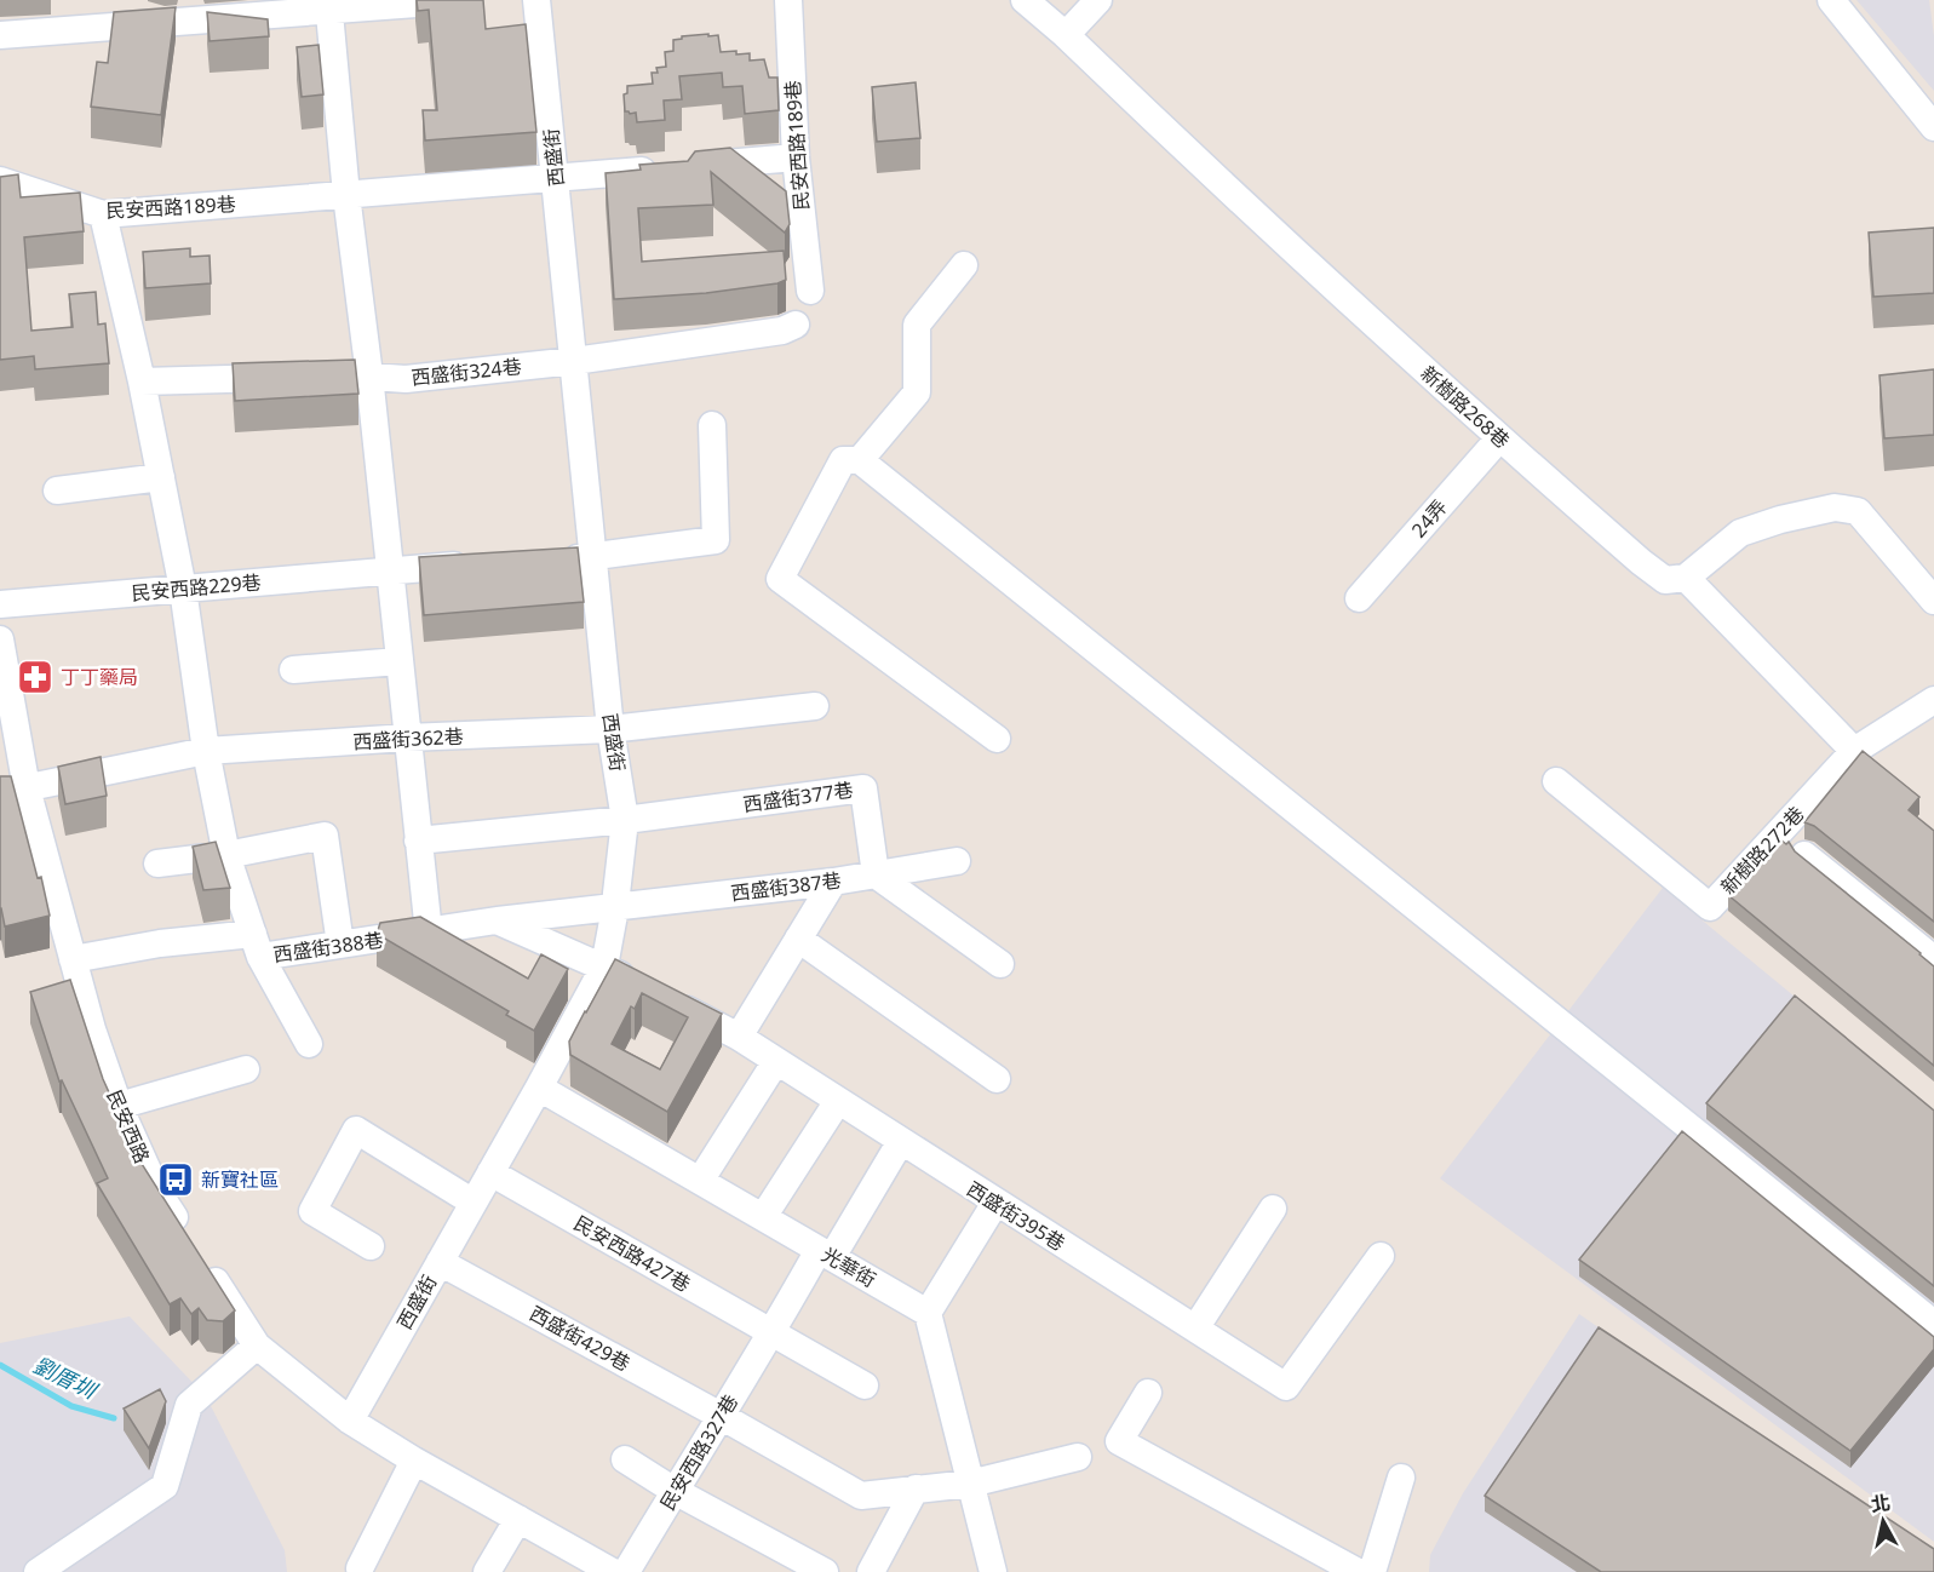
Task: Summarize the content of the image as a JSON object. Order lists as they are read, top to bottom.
{
  "streets": {
    "street": [
      "民安西路189巷",
      "西盛街",
      "西盛街324巷",
      "新樹路268巷",
      "24弄",
      "民安西路229巷",
      "西盛街362巷",
      "西盛街377巷",
      "新樹路272巷",
      "西盛街387巷",
      "西盛街388巷",
      "民安西路",
      "西盛街395巷",
      "民安西路427巷",
      "光華街",
      "西盛街429巷",
      "民安西路327巷"
    ]
  },
  "crossings": [
    ["民安西路189巷", "西盛街"],
    ["西盛街", "西盛街324巷"],
    ["西盛街", "西盛街362巷"],
    ["西盛街", "西盛街377巷"],
    ["西盛街", "西盛街387巷"],
    ["西盛街", "民安西路427巷"],
    ["西盛街", "光華街"],
    ["西盛街", "西盛街429巷"],
    ["新樹路268巷", "24弄"],
    ["西盛街362巷", "民安西路"],
    ["西盛街377巷", "西盛街387巷"],
    ["西盛街387巷", "西盛街388巷"],
    ["西盛街388巷", "民安西路"],
    ["西盛街395巷", "民安西路327巷"],
    ["民安西路427巷", "民安西路327巷"],
    ["光華街", "民安西路327巷"],
    ["西盛街429巷", "民安西路327巷"]
  ],
  "water": ["劉厝圳"],
  "places": {
    "pharmacy": ["丁丁藥局"],
    "bus stop": ["新寶社區"]
  },
  "north": "top"
}
